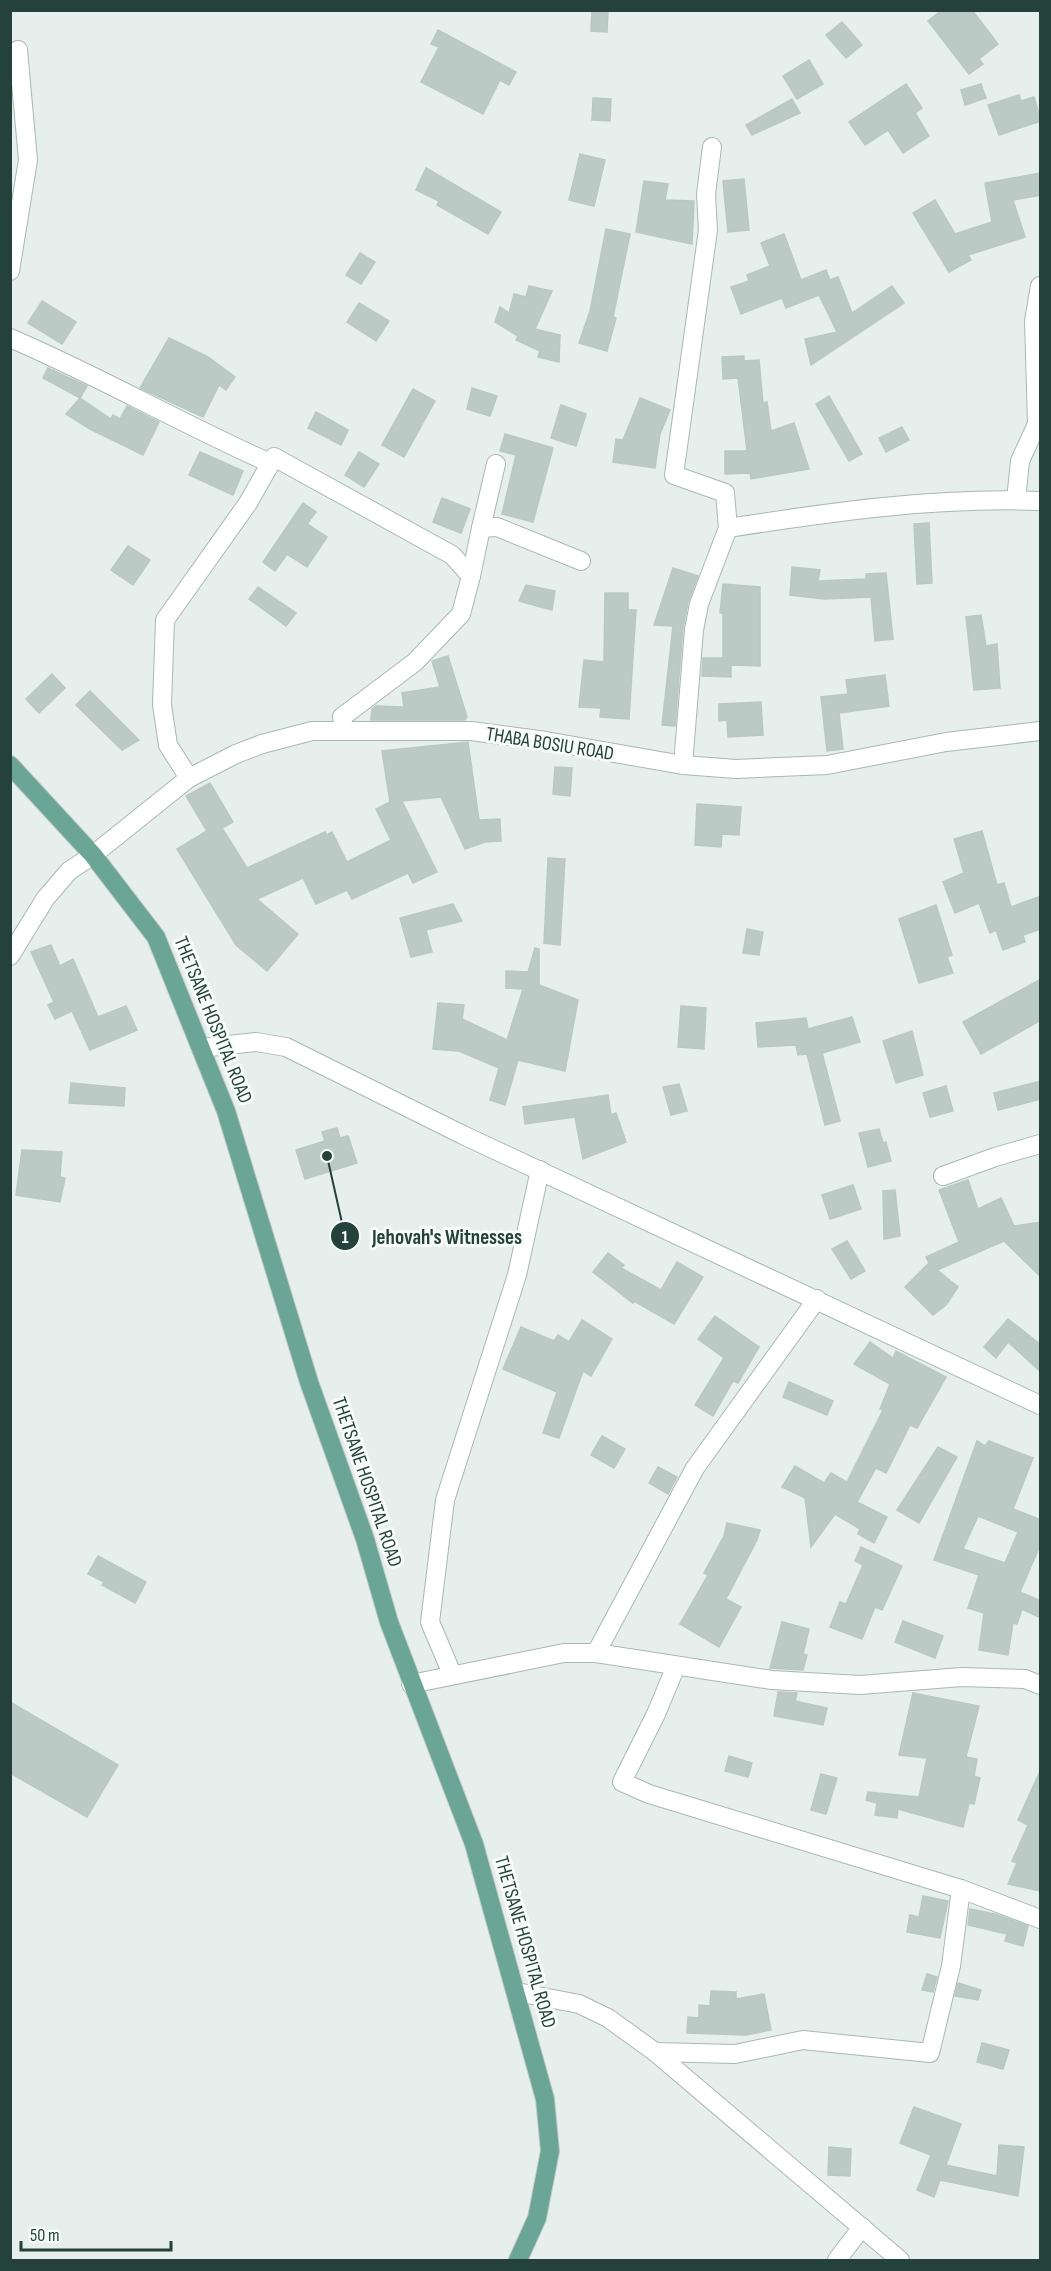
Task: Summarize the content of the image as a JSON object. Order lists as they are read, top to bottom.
{
  "streets": {
    "main road": ["THETSANE HOSPITAL ROAD"],
    "street": ["THABA BOSIU ROAD"]
  },
  "crossings": [
    ["THABA BOSIU ROAD", "THETSANE HOSPITAL ROAD"]
  ],
  "places": ["Jehovah's Witnesses"],
  "scale_bar": "50 m"
}
